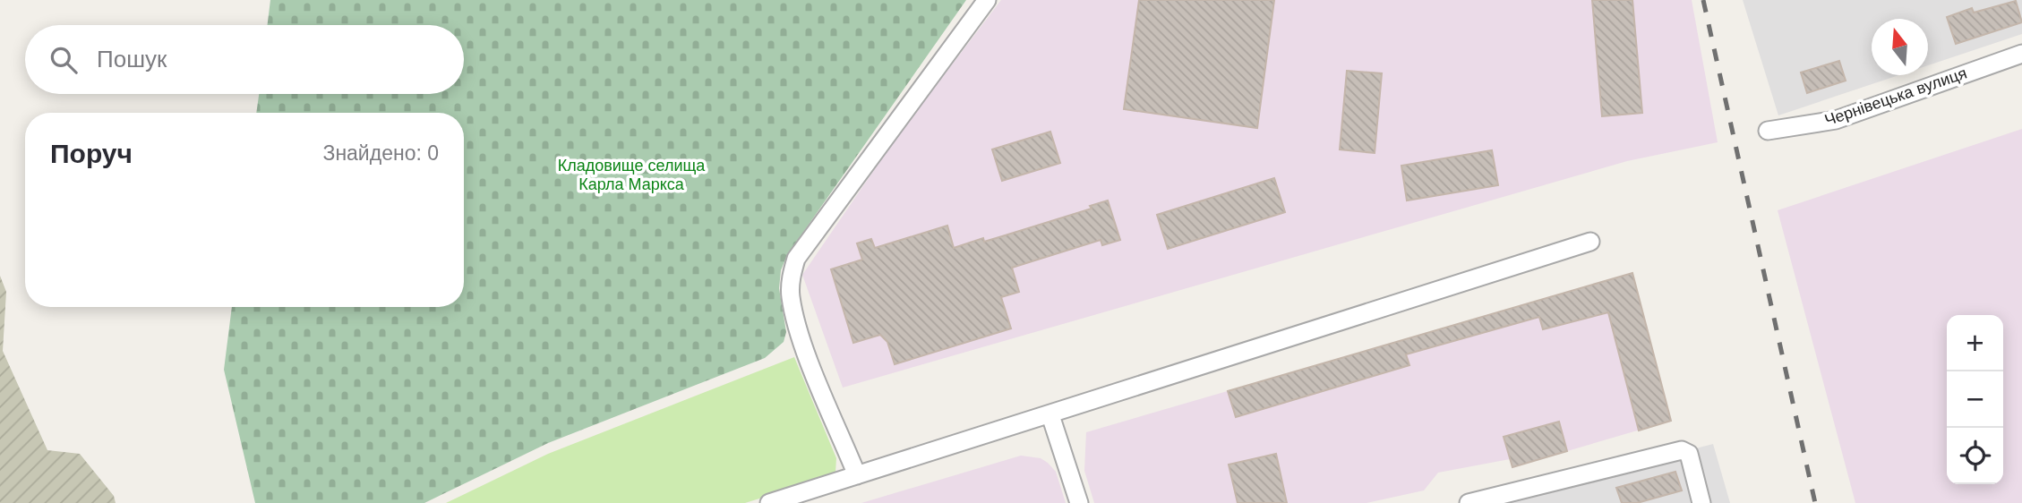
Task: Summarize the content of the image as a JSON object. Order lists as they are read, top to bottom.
{
  "streets": {
    "street": ["Чернівецька вулиця"]
  },
  "parks": ["Кладовище селища Карла Маркса"],
  "north": "top",
  "page": {
    "search": "Пошук",
    "heading": ["Поруч", "Знайдено: 0"],
    "map_buttons": ["+", "−"]
  }
}
